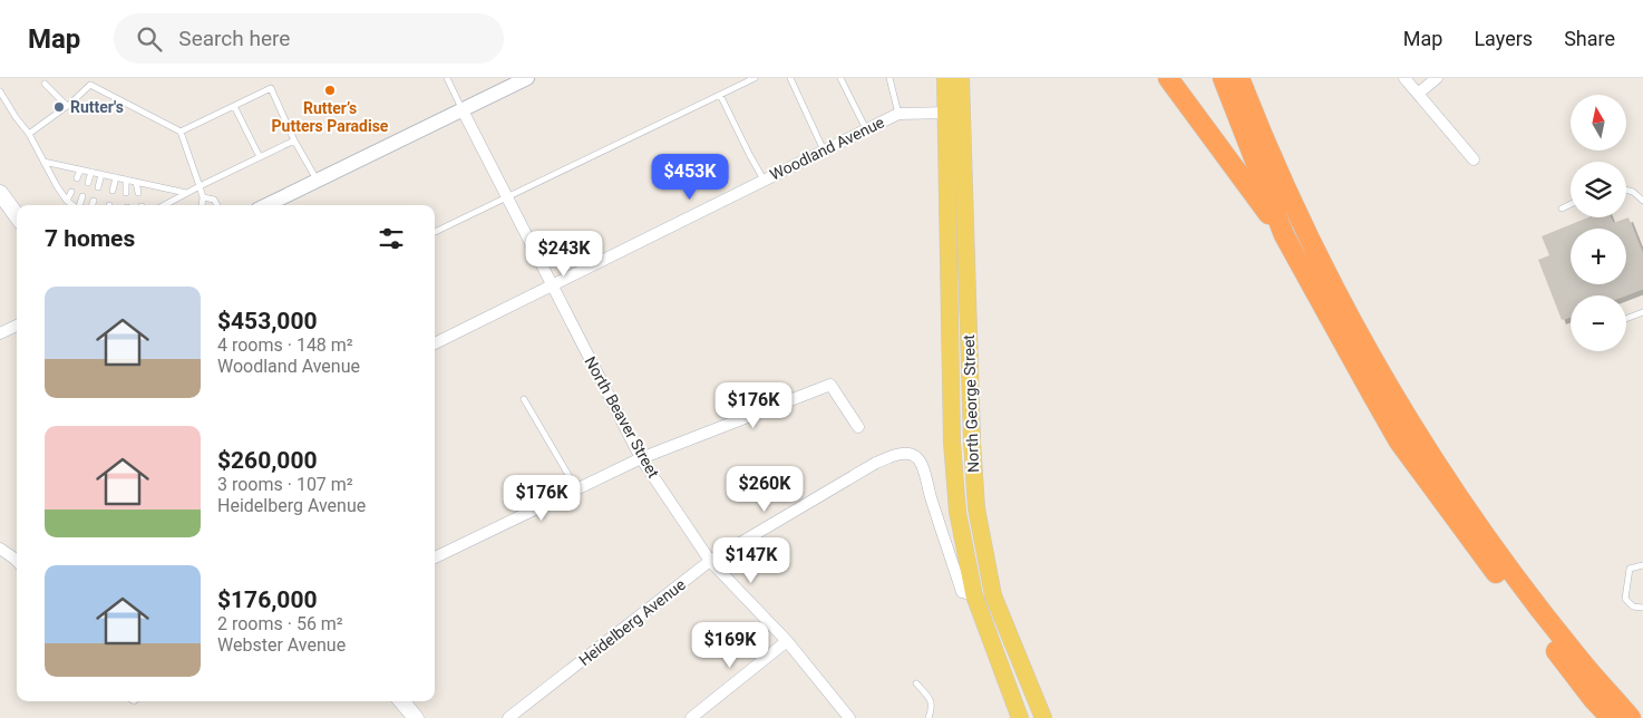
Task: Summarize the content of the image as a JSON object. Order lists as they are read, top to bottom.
{
  "streets": {
    "main road": ["North George Street"],
    "street": ["Woodland Avenue", "North Beaver Street", "Heidelberg Avenue"]
  },
  "crossings": [
    ["Woodland Avenue", "North George Street"],
    ["Woodland Avenue", "North Beaver Street"],
    ["North George Street", "Heidelberg Avenue"],
    ["North Beaver Street", "Heidelberg Avenue"]
  ],
  "places": ["Rutter’s Putters Paradise", "Rutter's"],
  "north": "top",
  "page": {
    "header": "Map",
    "search": "Search here",
    "nav": ["Map", "Layers", "Share"],
    "map_buttons": ["+", "−"],
    "price": [
      "$453K",
      "$243K",
      "$176K",
      "$260K",
      "$176K",
      "$147K",
      "$169K"
    ],
    "heading": "7 homes",
    "list": [
      {
        "name": "$453,000",
        "note": "4 rooms · 148 m² · Woodland Avenue"
      },
      {
        "name": "$260,000",
        "note": "3 rooms · 107 m² · Heidelberg Avenue"
      },
      {
        "name": "$176,000",
        "note": "2 rooms · 56 m² · Webster Avenue"
      }
    ]
  }
}
